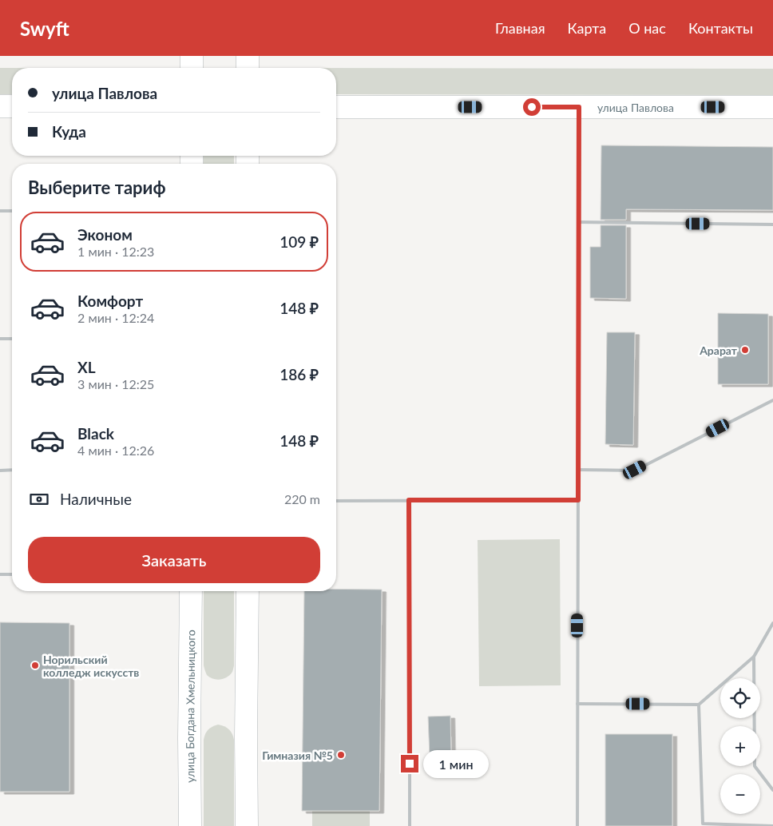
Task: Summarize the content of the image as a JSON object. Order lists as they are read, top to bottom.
{
  "streets": {
    "street": ["улица Павлова", "улица Богдана Хмельницкого"]
  },
  "places": ["Арарат", "Норильский колледж искусств", "Гимназия №5"],
  "page": {
    "header": "Swyft",
    "nav": [
      "Главная",
      "Карта",
      "О нас",
      "Контакты"
    ],
    "banner": ["улица Павлова", "Куда"],
    "heading": "Выберите тариф",
    "list": [
      {
        "name": "Эконом",
        "note": "1 мин · 12:23",
        "value": "109 ₽"
      },
      {
        "name": "Комфорт",
        "note": "2 мин · 12:24",
        "value": "148 ₽"
      },
      {
        "name": "XL",
        "note": "3 мин · 12:25",
        "value": "186 ₽"
      },
      {
        "name": "Black",
        "note": "4 мин · 12:26",
        "value": "148 ₽"
      }
    ],
    "pay": ["Наличные", "220 m"],
    "buttons": "Заказать",
    "map_buttons": ["+", "−"],
    "bubble": "1 мин"
  }
}
